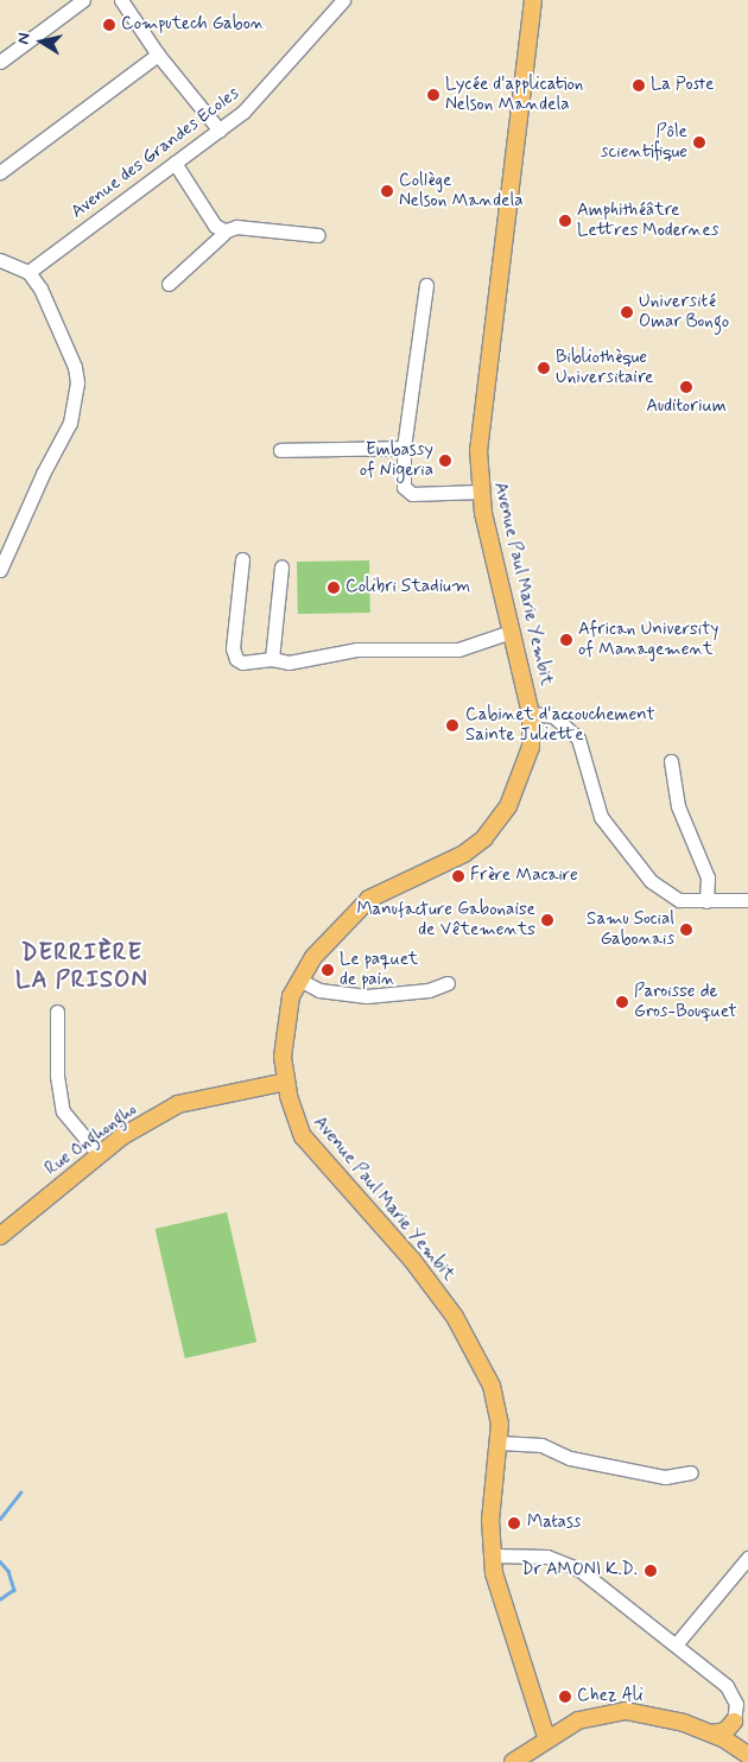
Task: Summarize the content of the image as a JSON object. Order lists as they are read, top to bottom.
{
  "streets": {
    "main road": ["Avenue Paul Marie Yembit", "Rue Onghongho"],
    "street": ["Avenue des Grandes Ecoles"]
  },
  "crossings": [
    ["Avenue Paul Marie Yembit", "Rue Onghongho"]
  ],
  "districts": ["DERRIÈRE LA PRISON"],
  "places": [
    "Computech Gabon",
    "La Poste",
    "Lycée d'application Nelson Mandela",
    "Pôle scientifique",
    "Collège Nelson Mandela",
    "Amphithéâtre Lettres Modernes",
    "Université Omar Bongo",
    "Bibliothèque Universitaire",
    "Auditorium",
    "Embassy of Nigeria",
    "Colibri Stadium",
    "African University of Management",
    "Cabinet d'accouchement Sainte Juliette",
    "Frère Macaire",
    "Manufacture Gabonaise de Vêtements",
    "Samu Social Gabonais",
    "Le paquet de pain",
    "Paroisse de Gros-Bouquet",
    "Matass",
    "Dr AMONI K.D.",
    "Chez Ali"
  ],
  "north": "left"
}
